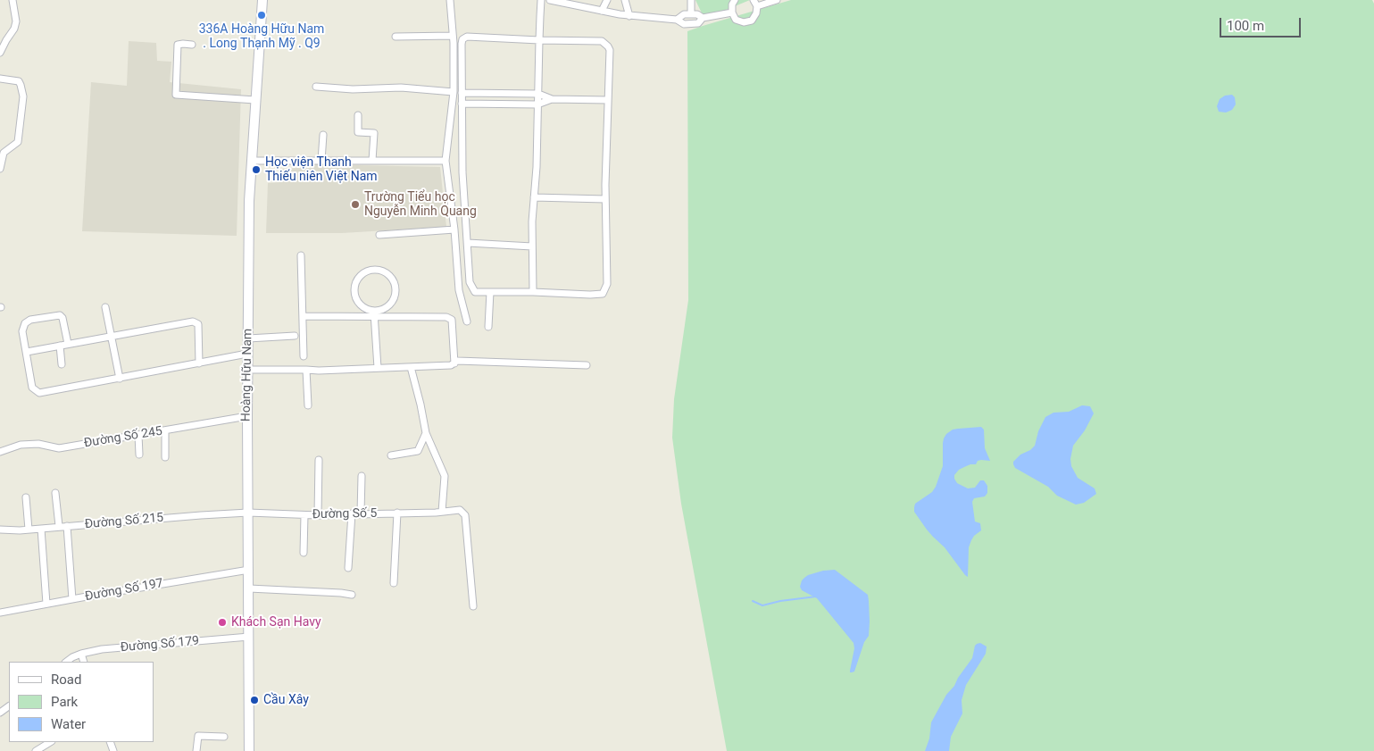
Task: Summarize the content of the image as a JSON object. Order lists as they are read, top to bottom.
{
  "streets": {
    "main road": ["Hoàng Hữu Nam"],
    "street": [
      "Đường Số 245",
      "Đường Số 5",
      "Đường Số 215",
      "Đường Số 197",
      "Đường Số 179"
    ]
  },
  "crossings": [
    ["Hoàng Hữu Nam", "Đường Số 245"],
    ["Hoàng Hữu Nam", "Đường Số 5"],
    ["Hoàng Hữu Nam", "Đường Số 215"],
    ["Hoàng Hữu Nam", "Đường Số 197"],
    ["Hoàng Hữu Nam", "Đường Số 179"],
    ["Đường Số 5", "Đường Số 215"]
  ],
  "places": [
    "336A Hoàng Hữu Nam . Long Thạnh Mỹ . Q9",
    "Học viện Thanh Thiếu niên Việt Nam",
    "Trường Tiểu học Nguyễn Minh Quang",
    "Khách Sạn Havy",
    "Cầu Xây"
  ],
  "legend": ["Road", "Park", "Water"],
  "scale_bar": "100 m"
}
